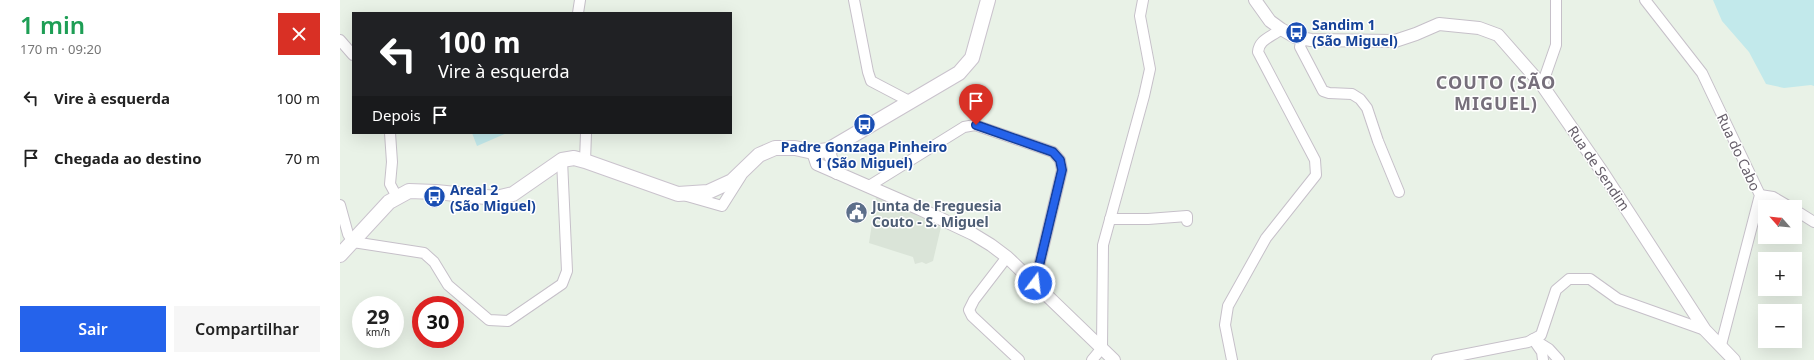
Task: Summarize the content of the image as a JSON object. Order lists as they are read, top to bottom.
{
  "streets": {
    "street": ["Rua do Cabo", "Rua de Sendim"]
  },
  "crossings": [
    ["Rua do Cabo", "Rua de Sendim"]
  ],
  "districts": ["COUTO (SÃO MIGUEL)"],
  "places": {
    "bus stop": ["Sandim 1 (São Miguel)", "Padre Gonzaga Pinheiro 1 (São Miguel)", "Areal 2 (São Miguel)"],
    "public building": ["Junta de Freguesia Couto - S. Miguel"]
  },
  "north": "top left",
  "page": {
    "heading": ["1 min", "170 m · 09:20"],
    "turn": ["100 m", "Vire à esquerda"],
    "list": [
      {
        "name": "Vire à esquerda",
        "value": "100 m"
      },
      {
        "name": "Chegada ao destino",
        "value": "70 m"
      }
    ],
    "then": "Depois",
    "map_buttons": ["+", "−"],
    "speed": "29 km/h",
    "limit": "30",
    "buttons": ["Sair", "Compartilhar"]
  }
}
